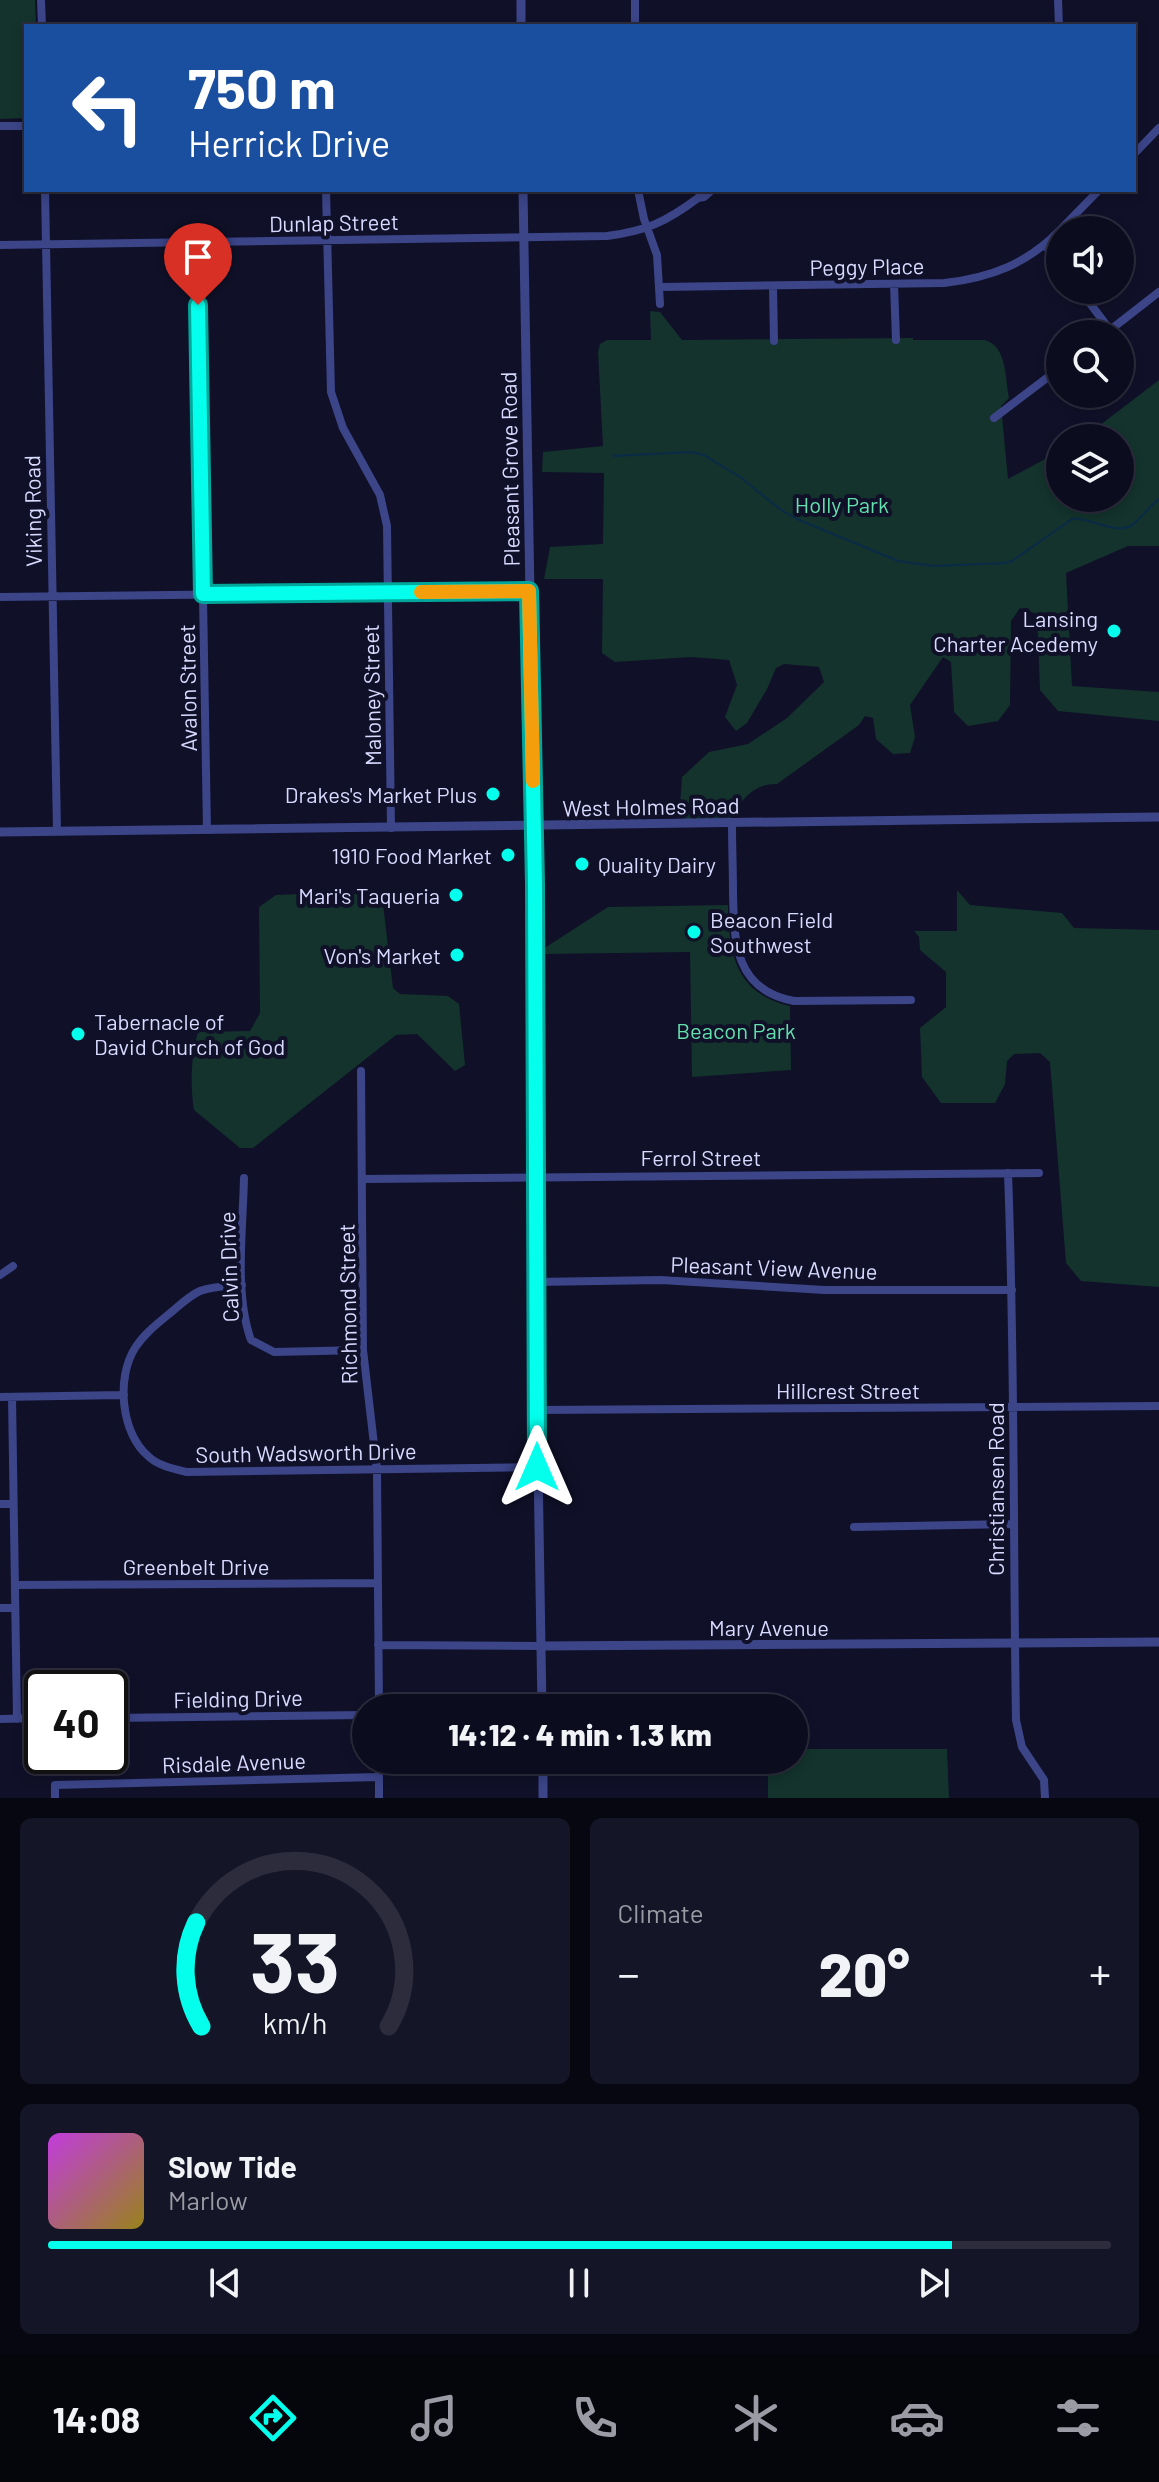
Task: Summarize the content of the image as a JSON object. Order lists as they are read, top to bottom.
{
  "streets": {
    "street": [
      "Dunlap Street",
      "Peggy Place",
      "Pleasant Grove Road",
      "Viking Road",
      "Avalon Street",
      "Maloney Street",
      "West Holmes Road",
      "Ferrol Street",
      "Calvin Drive",
      "Pleasant View Avenue",
      "Richmond Street",
      "Hillcrest Street",
      "South Wadsworth Drive",
      "Christiansen Road",
      "Greenbelt Drive",
      "Mary Avenue",
      "Fielding Drive",
      "Risdale Avenue"
    ]
  },
  "crossings": [
    ["Dunlap Street", "Pleasant Grove Road"],
    ["Dunlap Street", "Viking Road"],
    ["Dunlap Street", "Maloney Street"],
    ["Pleasant Grove Road", "West Holmes Road"],
    ["Pleasant Grove Road", "Ferrol Street"],
    ["Pleasant Grove Road", "Pleasant View Avenue"],
    ["Pleasant Grove Road", "Hillcrest Street"],
    ["Pleasant Grove Road", "South Wadsworth Drive"],
    ["Pleasant Grove Road", "Mary Avenue"],
    ["Viking Road", "West Holmes Road"],
    ["Avalon Street", "West Holmes Road"],
    ["Maloney Street", "West Holmes Road"],
    ["Ferrol Street", "Richmond Street"],
    ["Ferrol Street", "Christiansen Road"],
    ["Calvin Drive", "Richmond Street"],
    ["Calvin Drive", "South Wadsworth Drive"],
    ["Pleasant View Avenue", "Christiansen Road"],
    ["Richmond Street", "South Wadsworth Drive"],
    ["Richmond Street", "Greenbelt Drive"],
    ["Richmond Street", "Mary Avenue"],
    ["Hillcrest Street", "Christiansen Road"],
    ["Christiansen Road", "Mary Avenue"]
  ],
  "parks": ["Holly Park", "Beacon Park"],
  "places": [
    "Lansing Charter Acedemy",
    "Drakes's Market Plus",
    "1910 Food Market",
    "Quality Dairy",
    "Mari's Taqueria",
    "Beacon Field Southwest",
    "Von's Market",
    "Tabernacle of David Church of God"
  ],
  "page": {
    "turn": ["750 m", "Herrick Drive"],
    "limit": "40",
    "trip": "14:12 · 4 min · 1.3 km",
    "tile": "Climate",
    "heat": ["−", "20°", "+"],
    "song": ["Slow Tide", "Marlow"],
    "tabs": "14:08",
    "gauge": ["33", "km/h"]
  }
}
